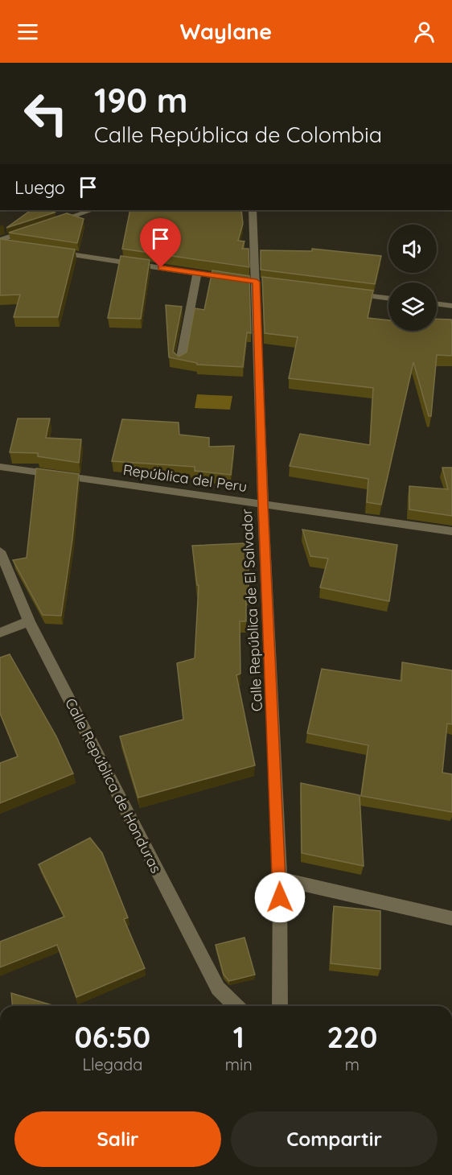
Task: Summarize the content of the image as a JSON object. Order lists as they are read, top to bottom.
{
  "streets": {
    "street": ["República del Peru", "Calle República de El Salvador", "Calle República de Honduras"]
  },
  "crossings": [
    ["República del Peru", "Calle República de El Salvador"]
  ],
  "page": {
    "header": "Waylane",
    "turn": ["190 m", "Calle República de Colombia"],
    "then": "Luego",
    "eta": [
      "06:50",
      "Llegada",
      "1",
      "min",
      "220",
      "m"
    ],
    "buttons": ["Salir", "Compartir"]
  }
}
